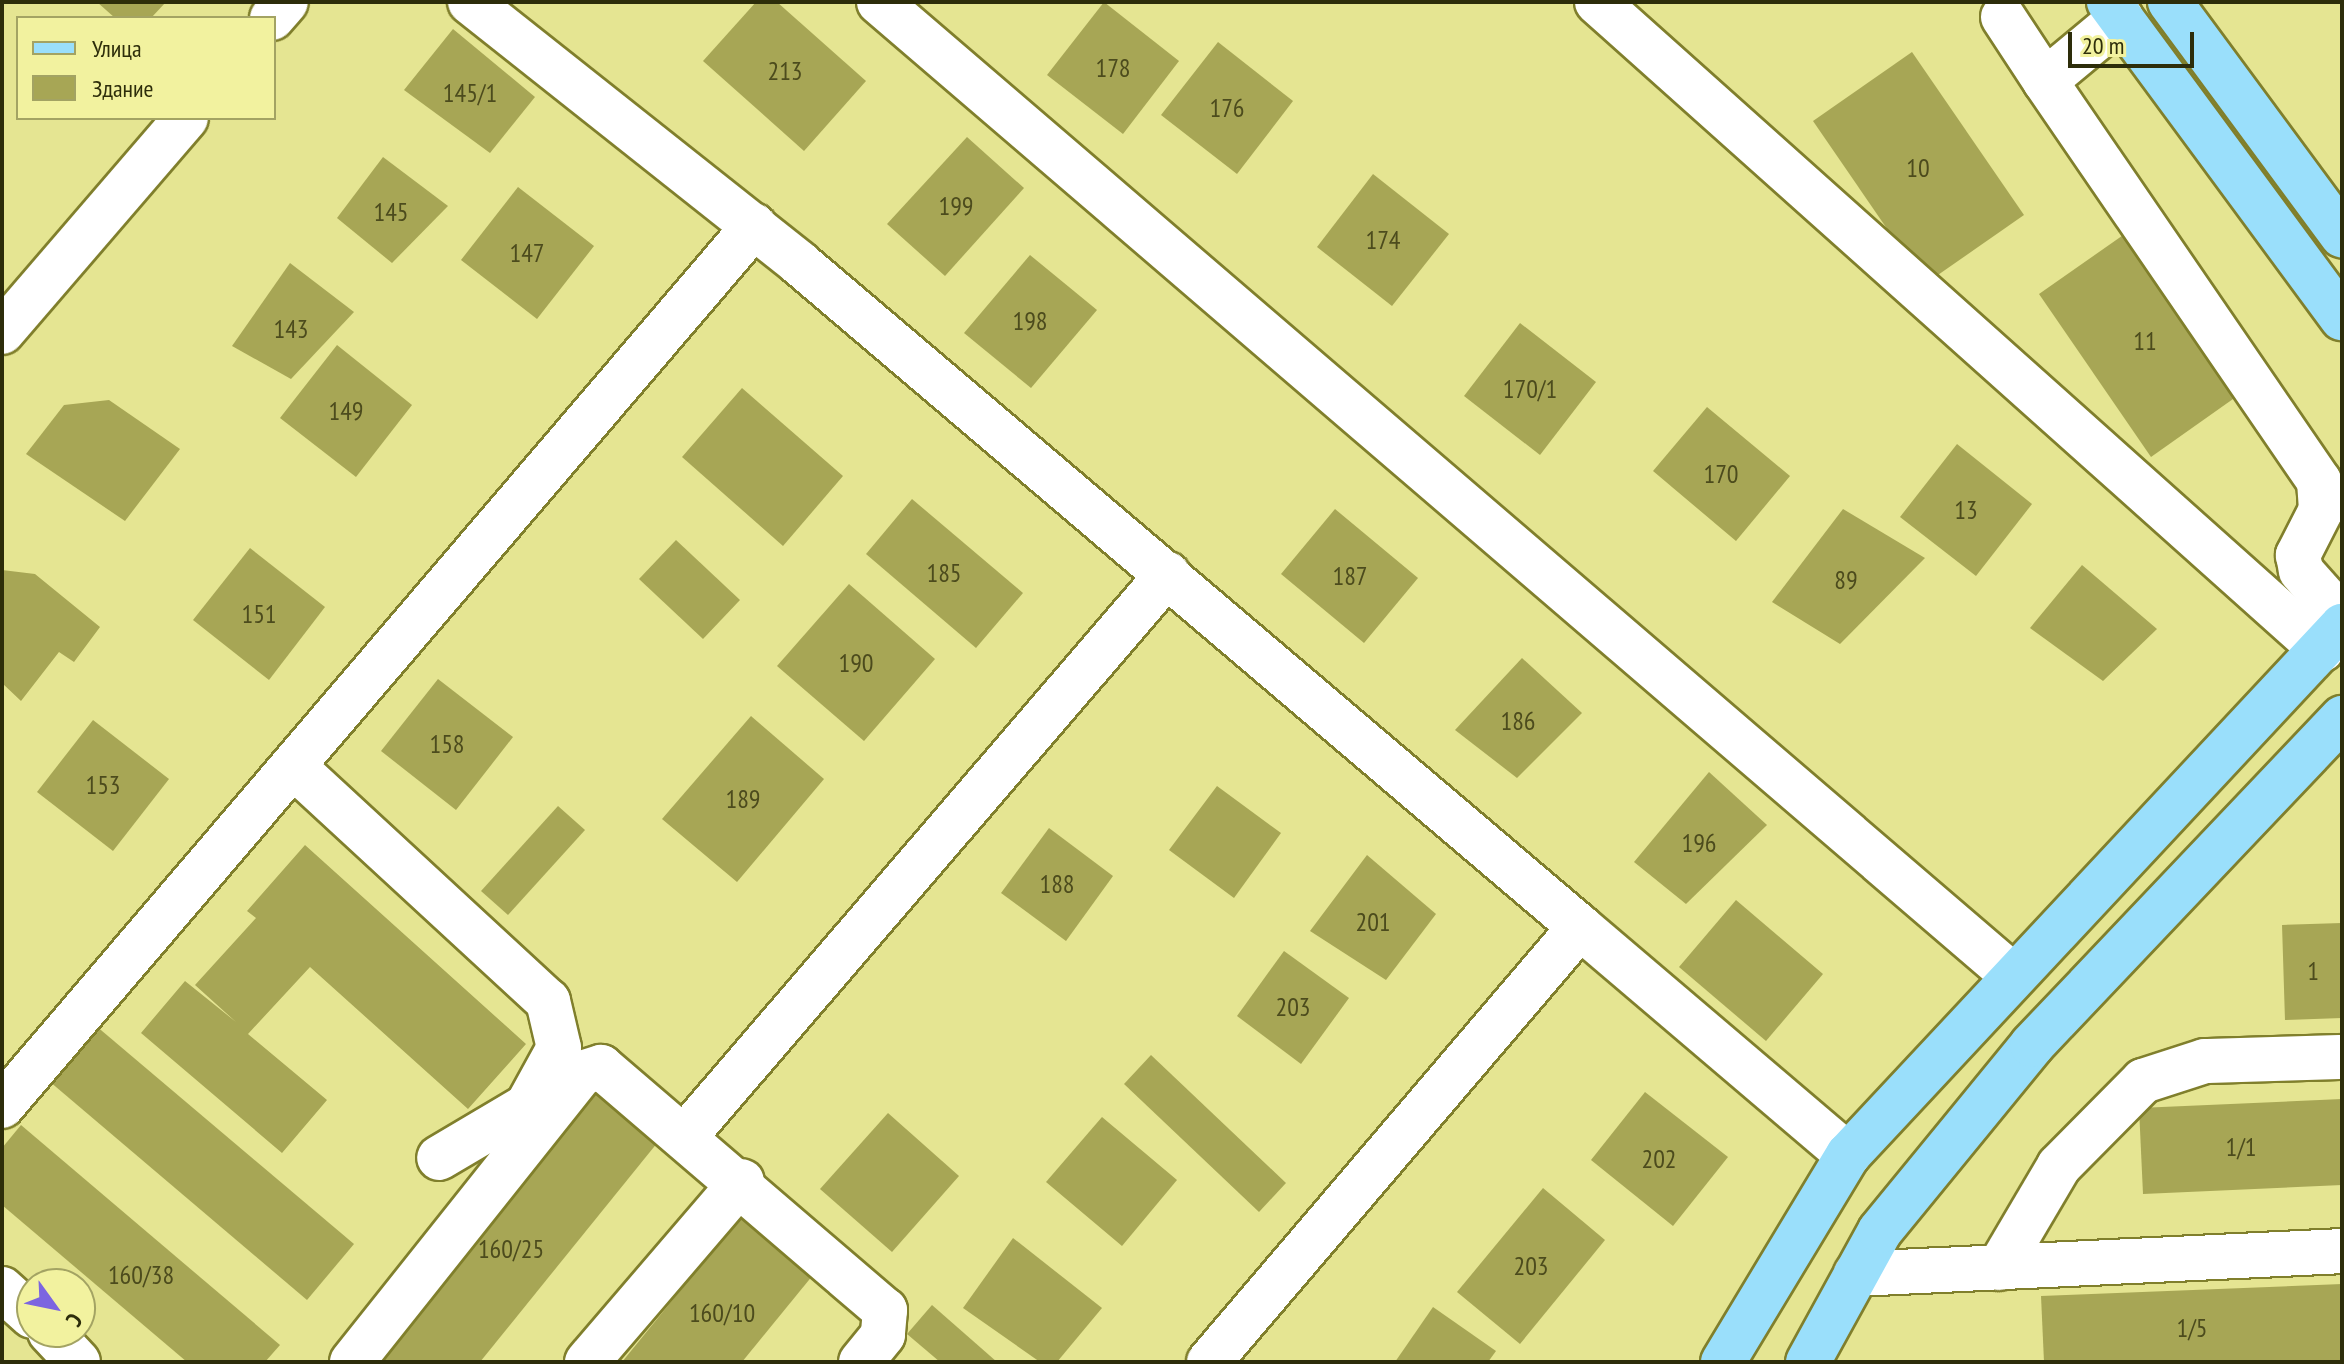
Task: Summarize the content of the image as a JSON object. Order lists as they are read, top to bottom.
{
  "house_numbers": [
    "178",
    "213",
    "145/1",
    "176",
    "10",
    "199",
    "145",
    "174",
    "147",
    "198",
    "143",
    "11",
    "170/1",
    "149",
    "170",
    "13",
    "185",
    "187",
    "89",
    "151",
    "190",
    "186",
    "158",
    "153",
    "189",
    "196",
    "188",
    "201",
    "1",
    "203",
    "1/1",
    "202",
    "160/25",
    "203",
    "160/38",
    "160/10",
    "1/5"
  ],
  "legend": ["Улица", "Здание"],
  "scale_bar": "20 m",
  "north": "bottom right"
}
